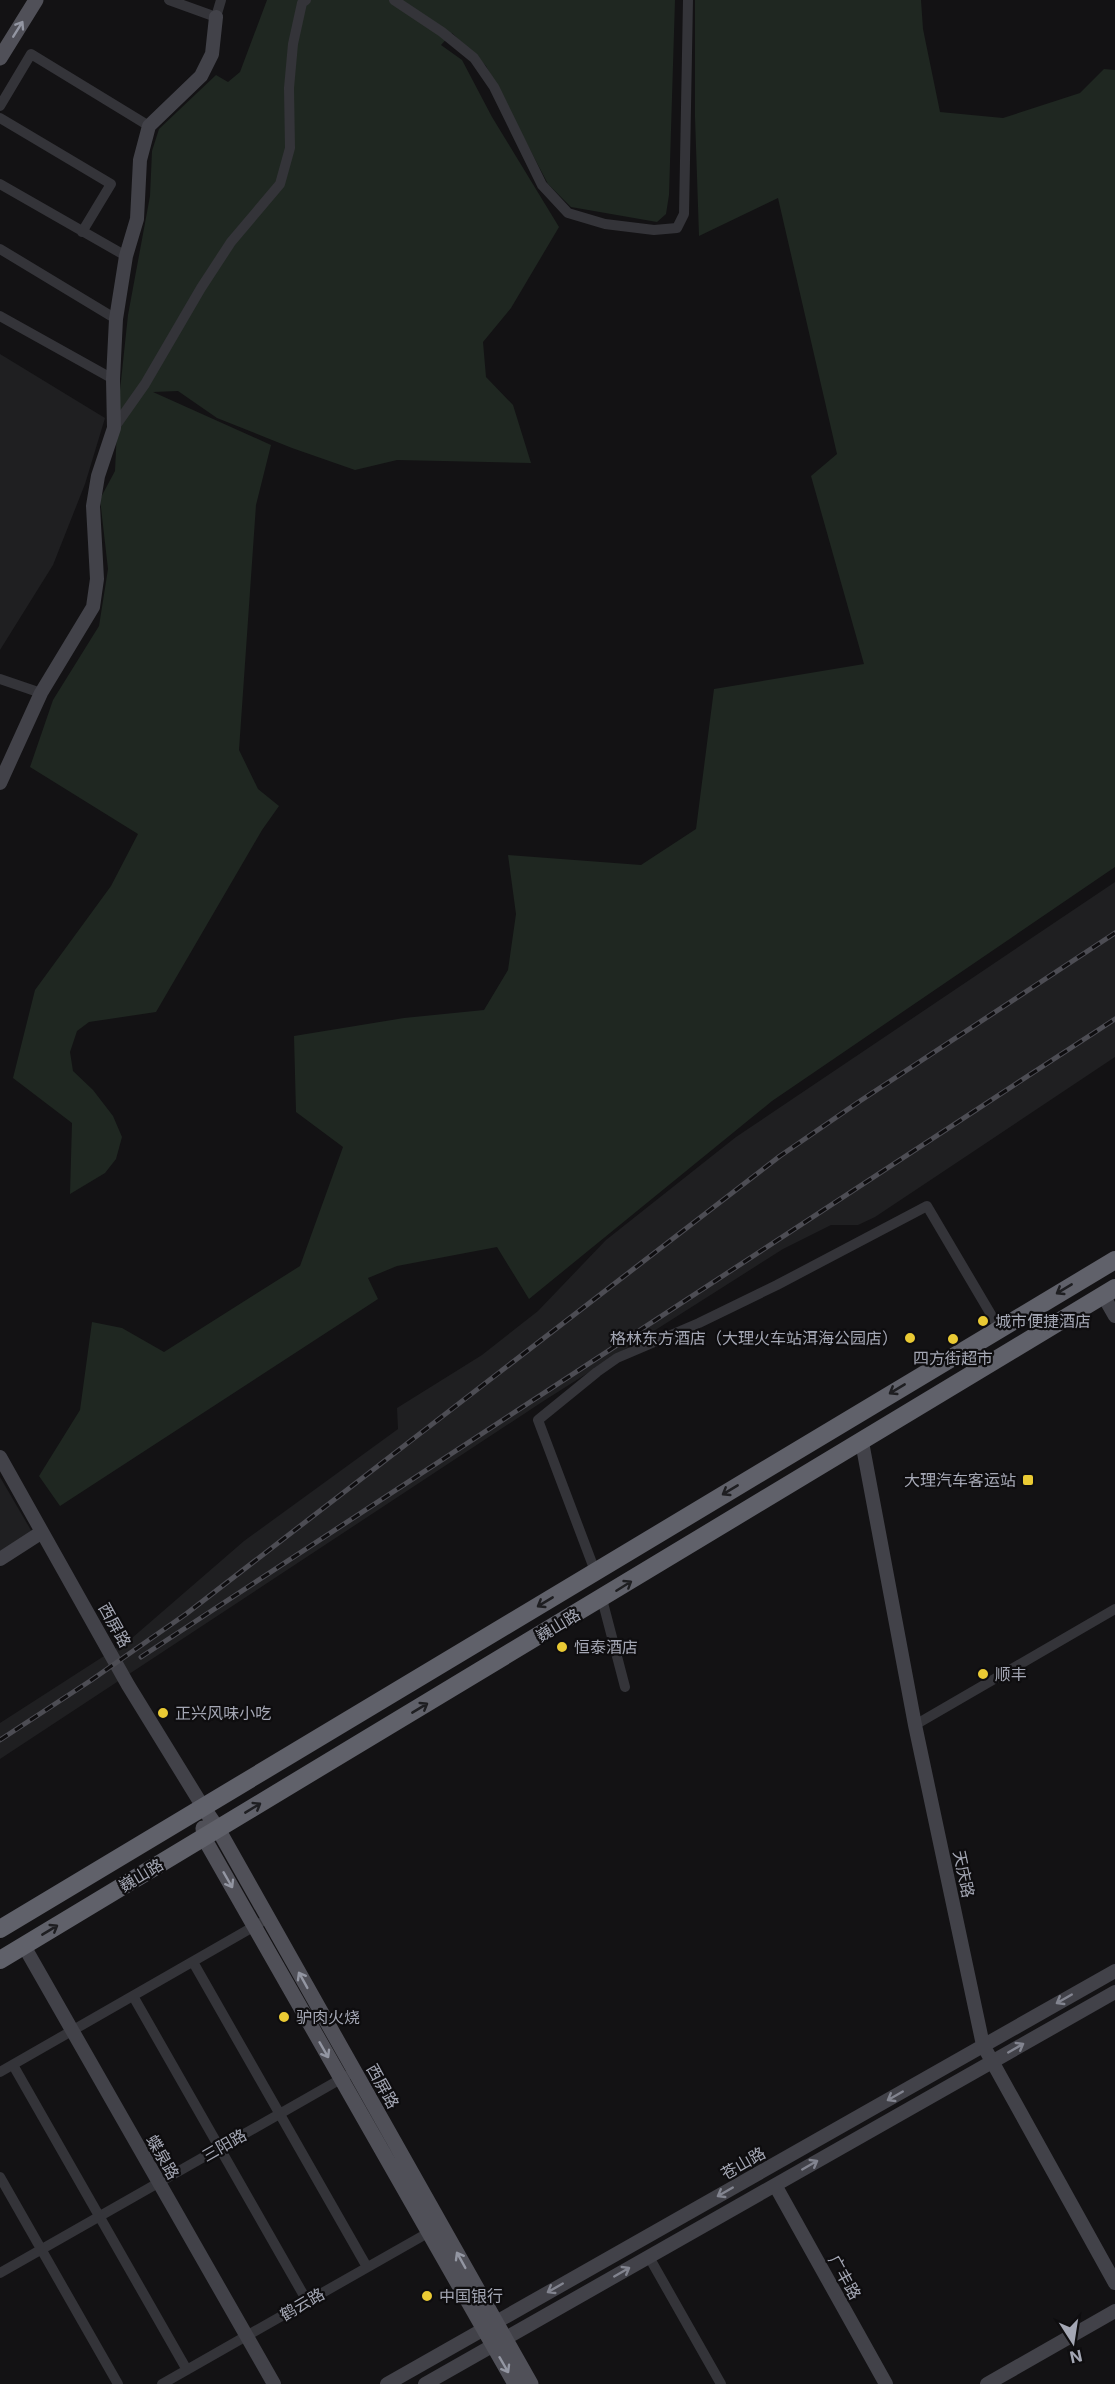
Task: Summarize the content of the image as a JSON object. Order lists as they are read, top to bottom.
{
  "streets": {
    "highway": ["巍山路"],
    "main road": ["西屏路"],
    "street": [
      "天庆路",
      "三阳路",
      "蝶泉路",
      "苍山路",
      "广丰路",
      "鹤云路"
    ]
  },
  "crossings": [
    ["西屏路", "巍山路"],
    ["西屏路", "三阳路"],
    ["西屏路", "苍山路"],
    ["西屏路", "鹤云路"],
    ["巍山路", "天庆路"],
    ["巍山路", "蝶泉路"],
    ["天庆路", "苍山路"],
    ["三阳路", "蝶泉路"],
    ["蝶泉路", "鹤云路"]
  ],
  "places": {
    "other": [
      "城市便捷酒店",
      "格林东方酒店（大理火车站洱海公园店）",
      "四方街超市",
      "恒泰酒店",
      "顺丰",
      "正兴风味小吃",
      "驴肉火烧",
      "中国银行"
    ],
    "transit": ["大理汽车客运站"]
  },
  "north": "bottom"
}
